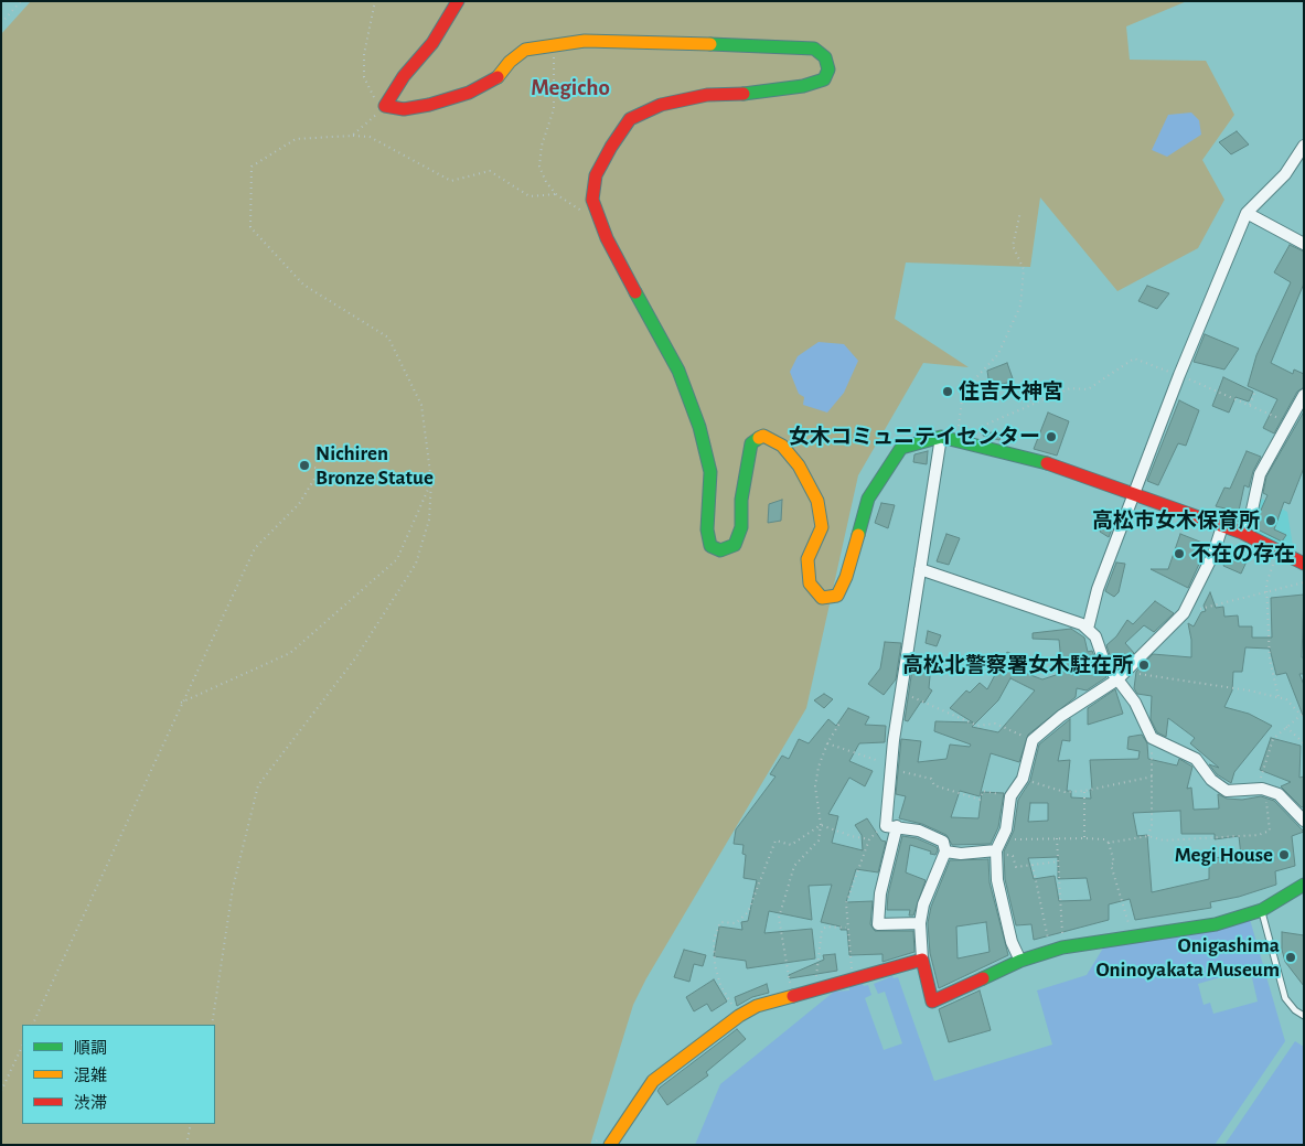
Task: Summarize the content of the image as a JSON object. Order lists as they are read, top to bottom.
{
  "districts": ["Megicho"],
  "places": [
    "住吉大神宮",
    "女木コミュニテイセンター",
    "Nichiren Bronze Statue",
    "高松市女木保育所",
    "不在の存在",
    "高松北警察署女木駐在所",
    "Megi House",
    "Onigashima Oninoyakata Museum"
  ],
  "legend": ["順調", "混雑", "渋滞"]
}
